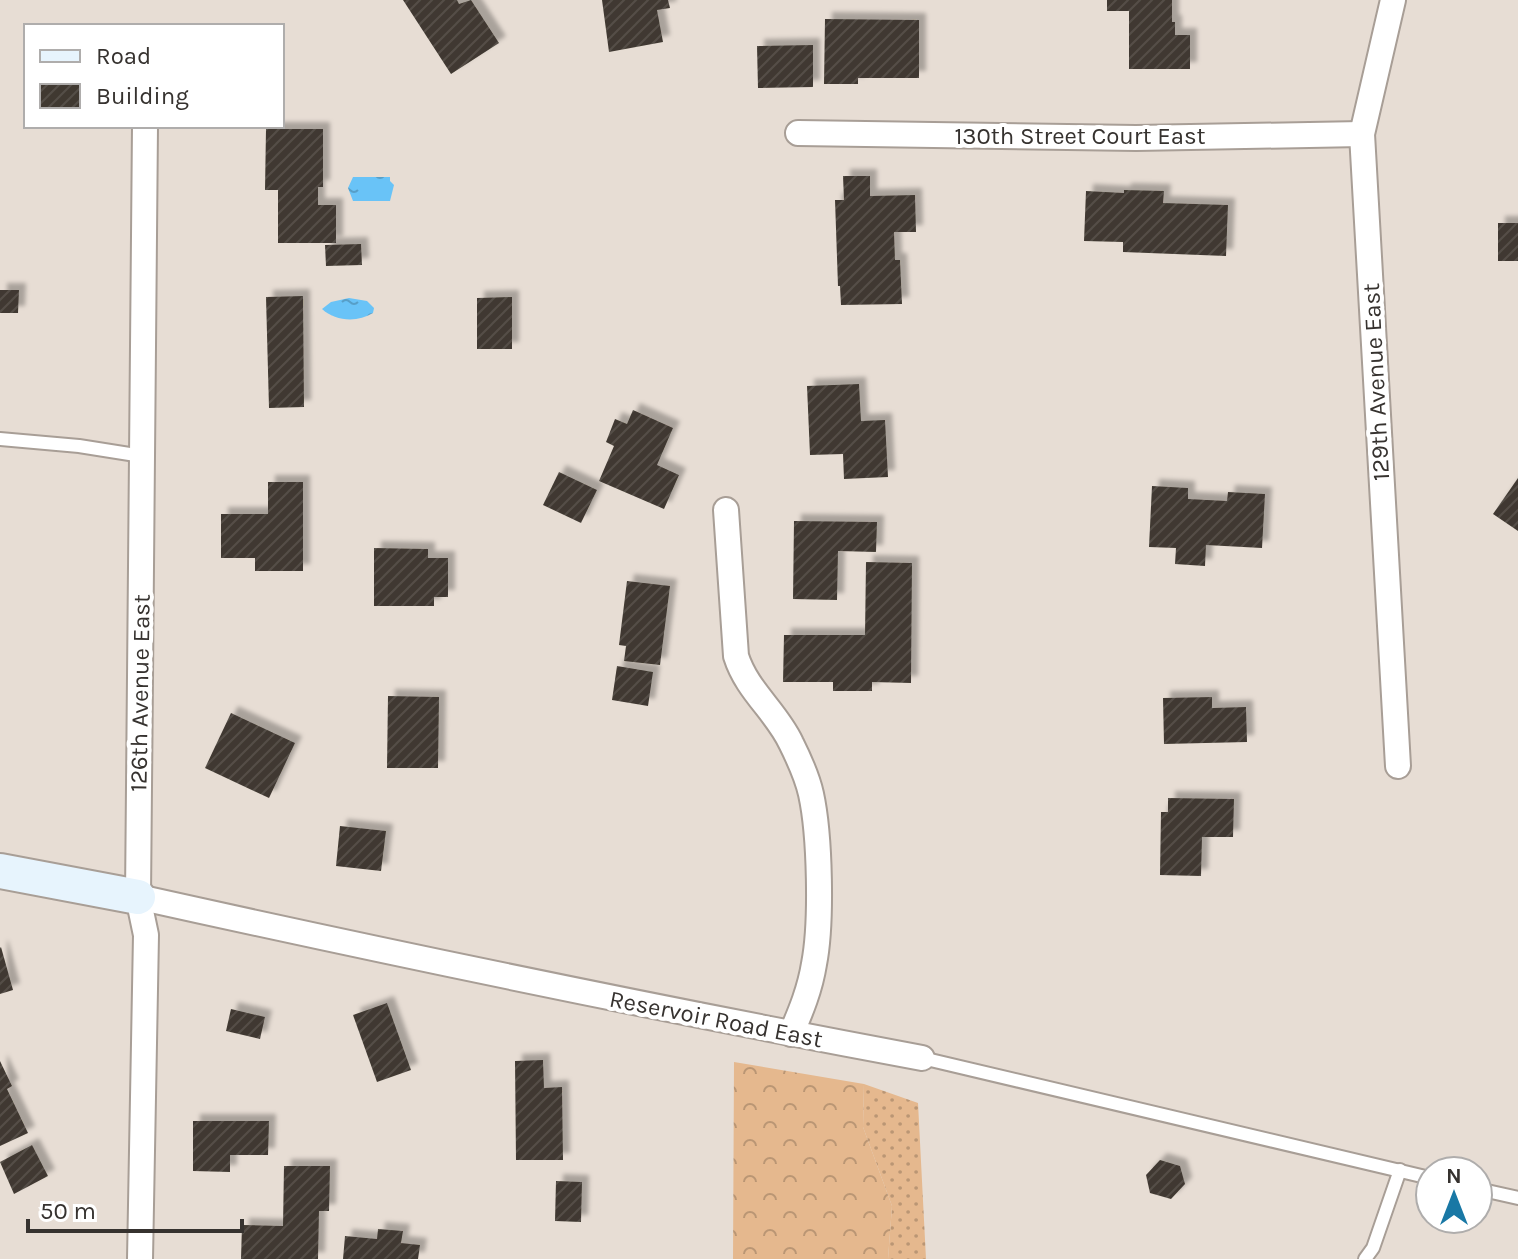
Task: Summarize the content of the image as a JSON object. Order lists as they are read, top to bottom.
{
  "streets": {
    "street": [
      "130th Street Court East",
      "129th Avenue East",
      "126th Avenue East",
      "Reservoir Road East"
    ]
  },
  "crossings": [
    ["130th Street Court East", "129th Avenue East"],
    ["126th Avenue East", "Reservoir Road East"]
  ],
  "legend": ["Road", "Building"],
  "scale_bar": "50 m",
  "north": "top"
}
